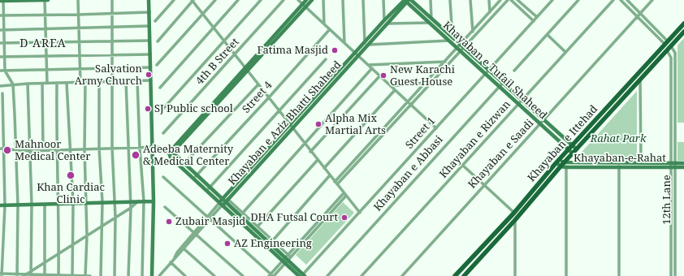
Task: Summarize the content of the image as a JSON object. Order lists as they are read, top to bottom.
{
  "streets": {
    "main road": ["Khayaban e Ittehad"],
    "street": [
      "4th B Street",
      "Khayaban e Tufail Shaheed",
      "Street 4",
      "Khayaban e Aziz Bhatti Shaheed",
      "Street 1",
      "Khayaban e Rizwan",
      "Khayaban e Saadi",
      "Khayaban-e-Rahat",
      "Khayaban e Abbasi",
      "12th Lane"
    ]
  },
  "crossings": [
    ["Khayaban e Tufail Shaheed", "Khayaban e Aziz Bhatti Shaheed"],
    ["Khayaban e Tufail Shaheed", "Street 1"],
    ["Khayaban e Tufail Shaheed", "Khayaban e Rizwan"],
    ["Khayaban e Tufail Shaheed", "Khayaban e Ittehad"],
    ["Khayaban e Tufail Shaheed", "Khayaban e Saadi"],
    ["Khayaban e Tufail Shaheed", "Khayaban e Abbasi"],
    ["Khayaban e Ittehad", "12th Lane"],
    ["Khayaban-e-Rahat", "12th Lane"]
  ],
  "districts": ["D AREA"],
  "parks": ["Rahat Park"],
  "places": [
    "Fatima Masjid",
    "Salvation Army Church",
    "New Karachi Guest House",
    "SJ Public school",
    "Alpha Mix Martial Arts",
    "Mahnoor Medical Center",
    "Adeeba Maternity & Medical Center",
    "Khan Cardiac Clinic",
    "DHA Futsal Court",
    "Zubair Masjid",
    "AZ Engineering"
  ]
}
